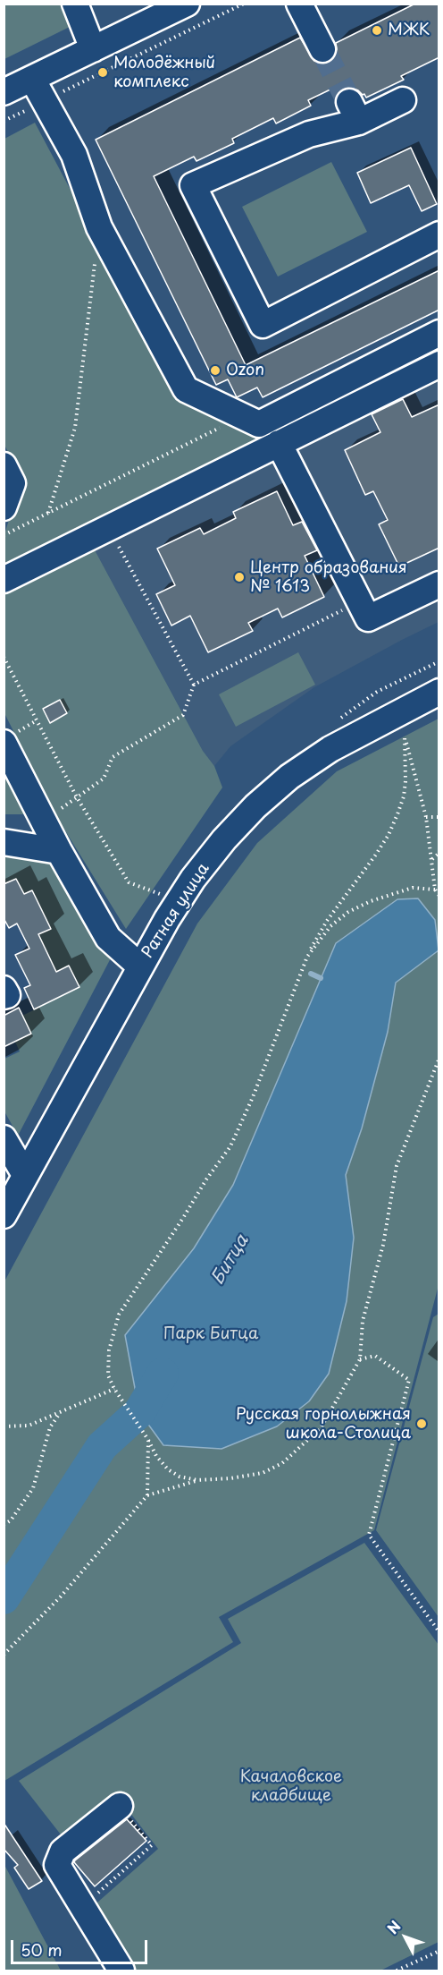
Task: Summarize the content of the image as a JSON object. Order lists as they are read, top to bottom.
{
  "streets": {
    "street": ["Ратная улица"]
  },
  "water": ["Битца"],
  "parks": ["Парк Битца", "Качаловское кладбище"],
  "places": [
    "МЖК",
    "Молодёжный комплекс",
    "Ozon",
    "Центр образования № 1613",
    "Русская горнолыжная школа-Столица"
  ],
  "scale_bar": "50 m",
  "north": "top left"
}
